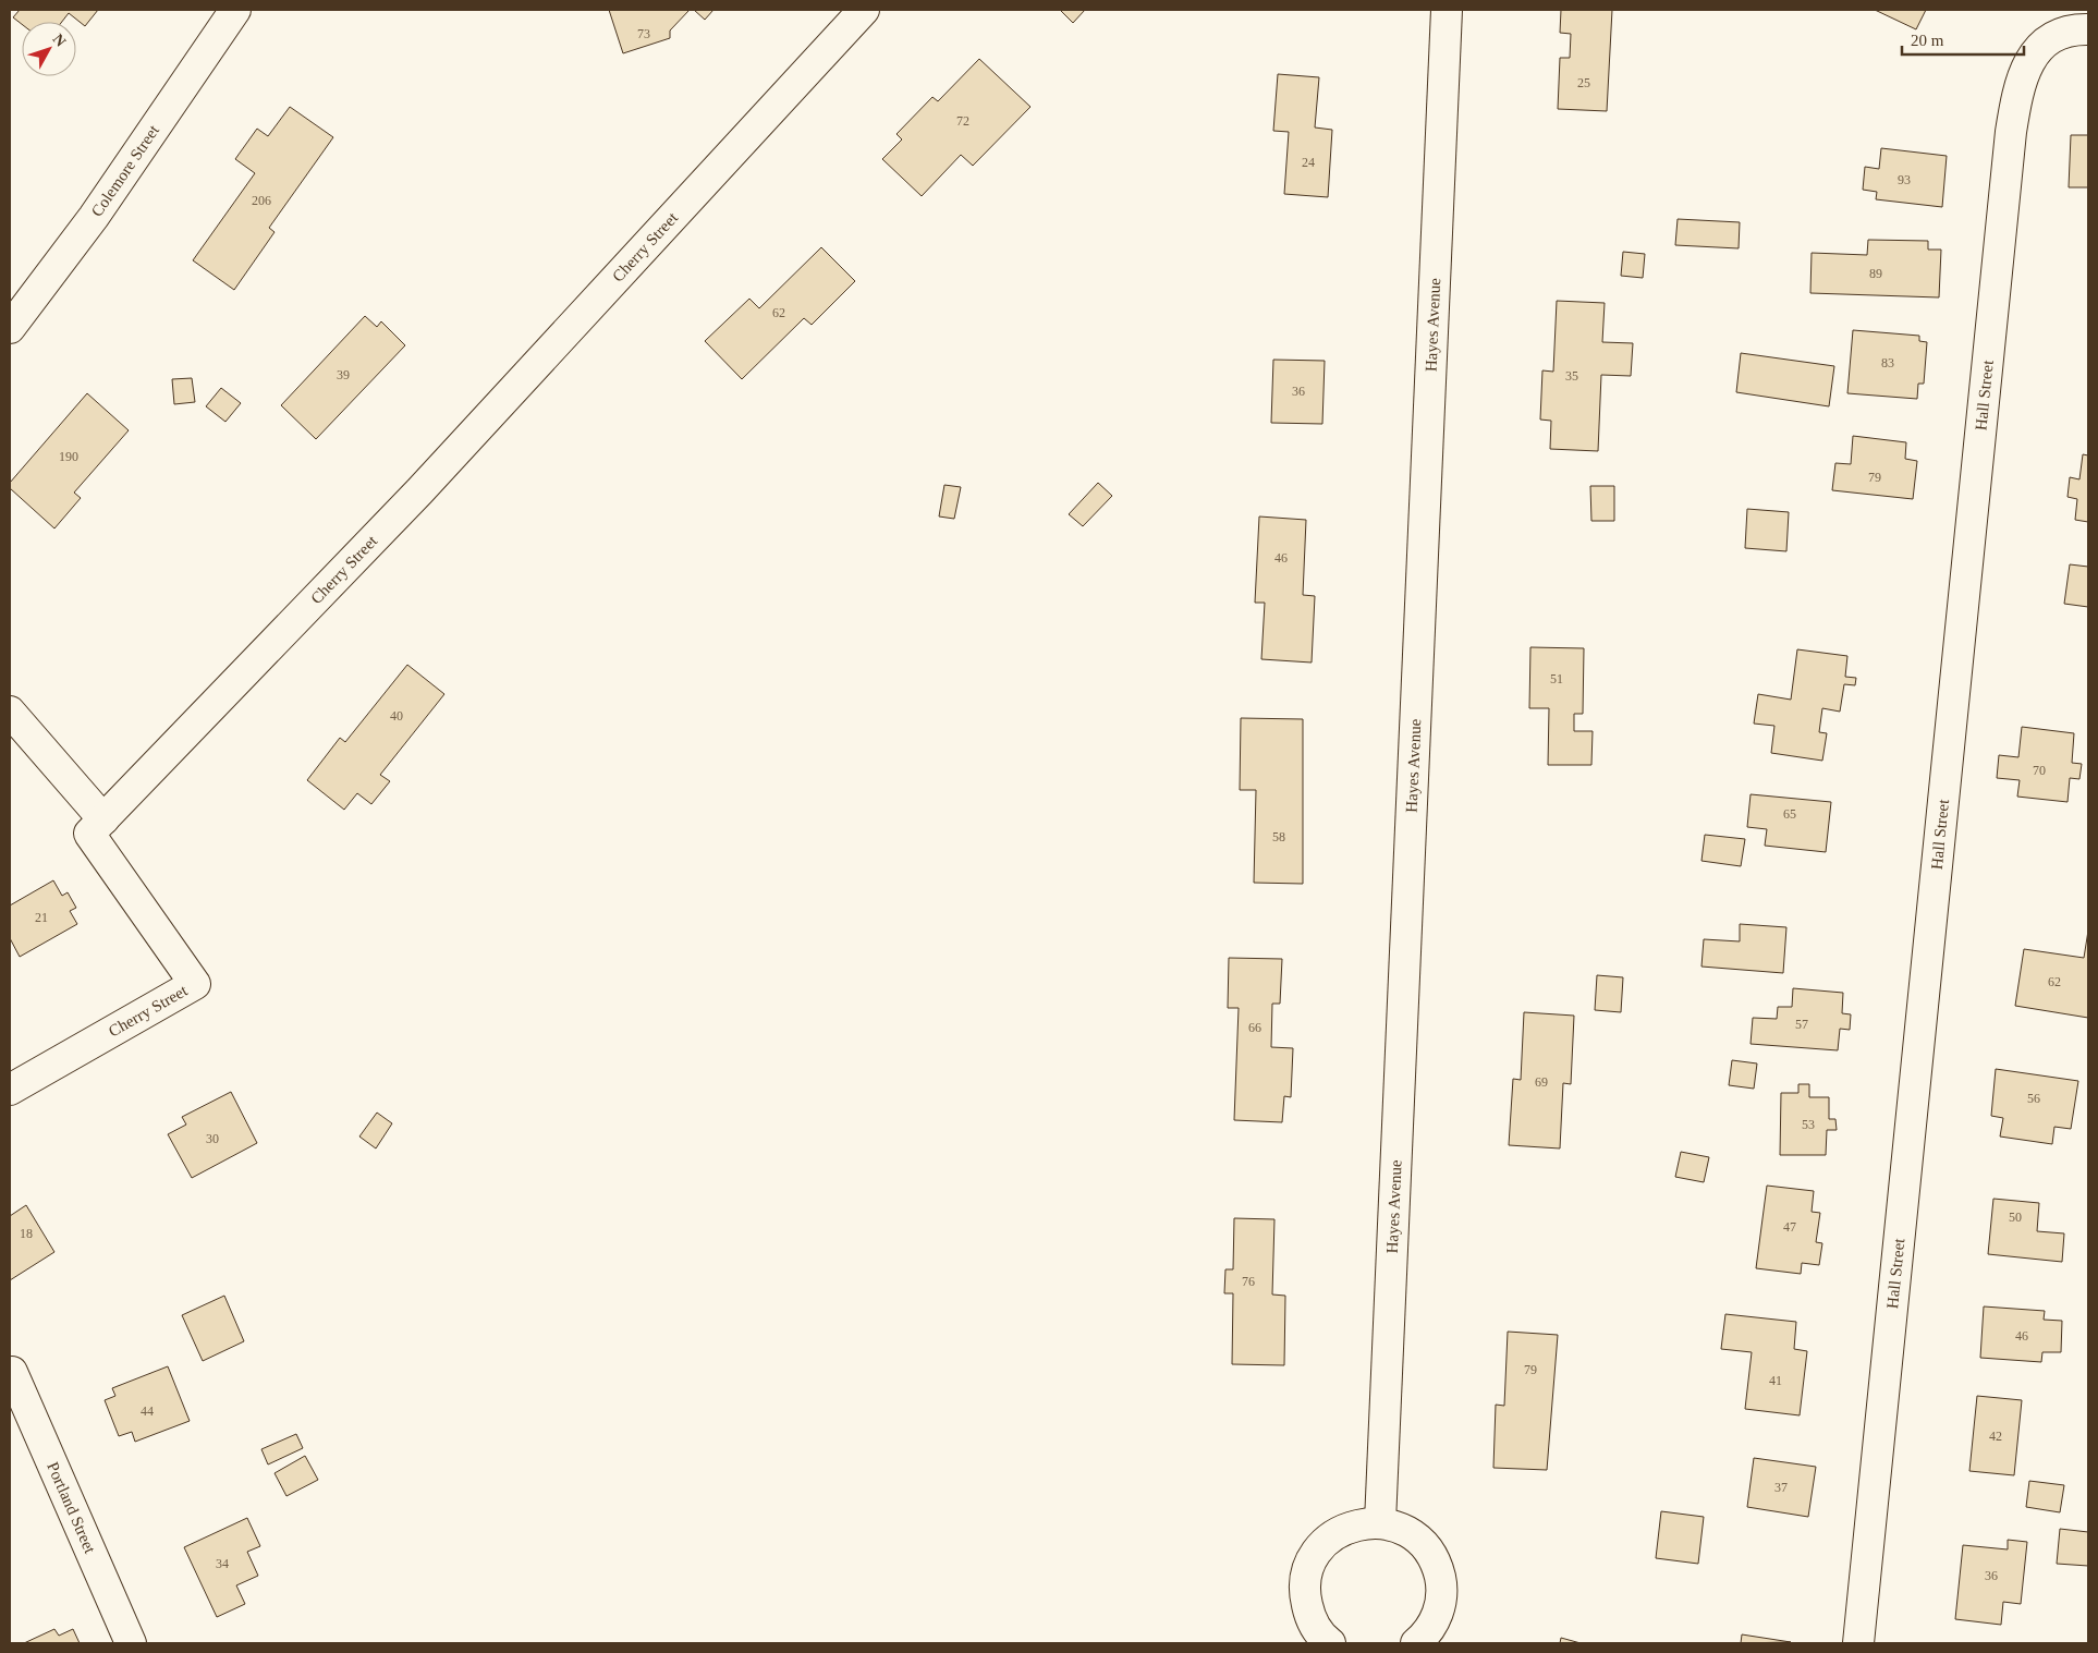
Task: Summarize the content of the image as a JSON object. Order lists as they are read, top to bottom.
{
  "streets": {
    "street": [
      "Colemore Street",
      "Cherry Street",
      "Hayes Avenue",
      "Hall Street",
      "Portland Street"
    ]
  },
  "house_numbers": [
    "73",
    "25",
    "72",
    "24",
    "93",
    "206",
    "89",
    "62",
    "83",
    "39",
    "35",
    "36",
    "190",
    "79",
    "46",
    "51",
    "40",
    "70",
    "65",
    "58",
    "21",
    "62",
    "57",
    "66",
    "69",
    "56",
    "53",
    "30",
    "50",
    "47",
    "18",
    "76",
    "46",
    "79",
    "41",
    "44",
    "42",
    "37",
    "34",
    "36"
  ],
  "scale_bar": "20 m",
  "north": "top right"
}
